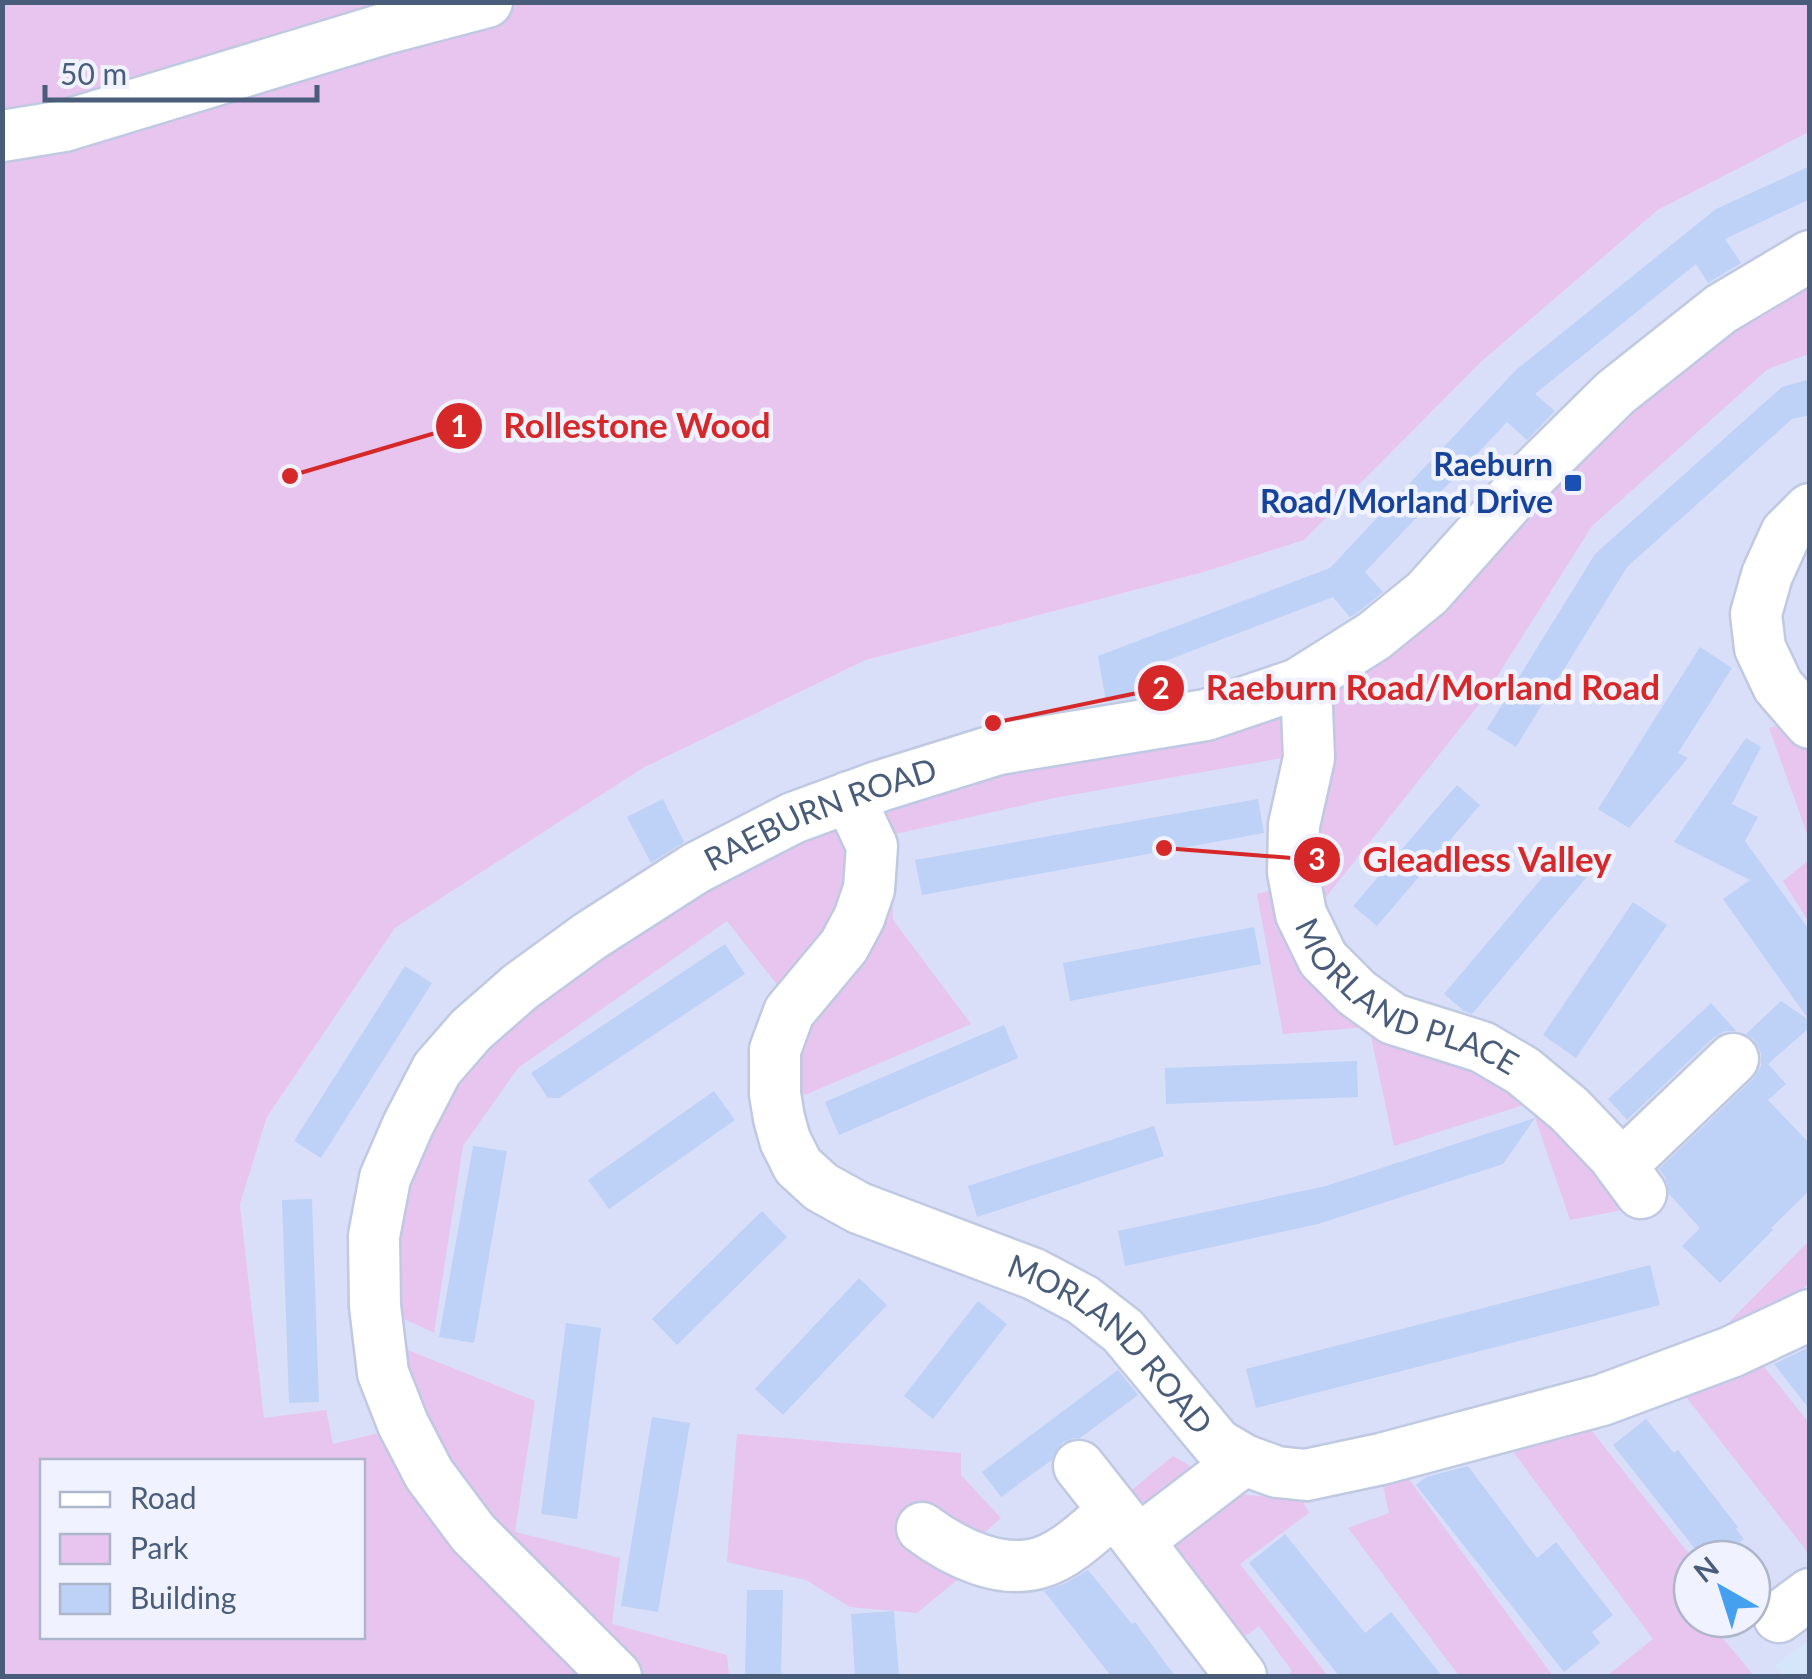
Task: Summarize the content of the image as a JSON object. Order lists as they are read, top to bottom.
{
  "streets": {
    "street": ["RAEBURN ROAD", "MORLAND PLACE", "MORLAND ROAD"]
  },
  "crossings": [
    ["RAEBURN ROAD", "MORLAND PLACE"],
    ["RAEBURN ROAD", "MORLAND ROAD"]
  ],
  "places": {
    "other": ["Rollestone Wood", "Raeburn Road/Morland Road", "Gleadless Valley"],
    "transit": ["Raeburn Road/Morland Drive"]
  },
  "legend": ["Road", "Park", "Building"],
  "scale_bar": "50 m",
  "north": "top left"
}
